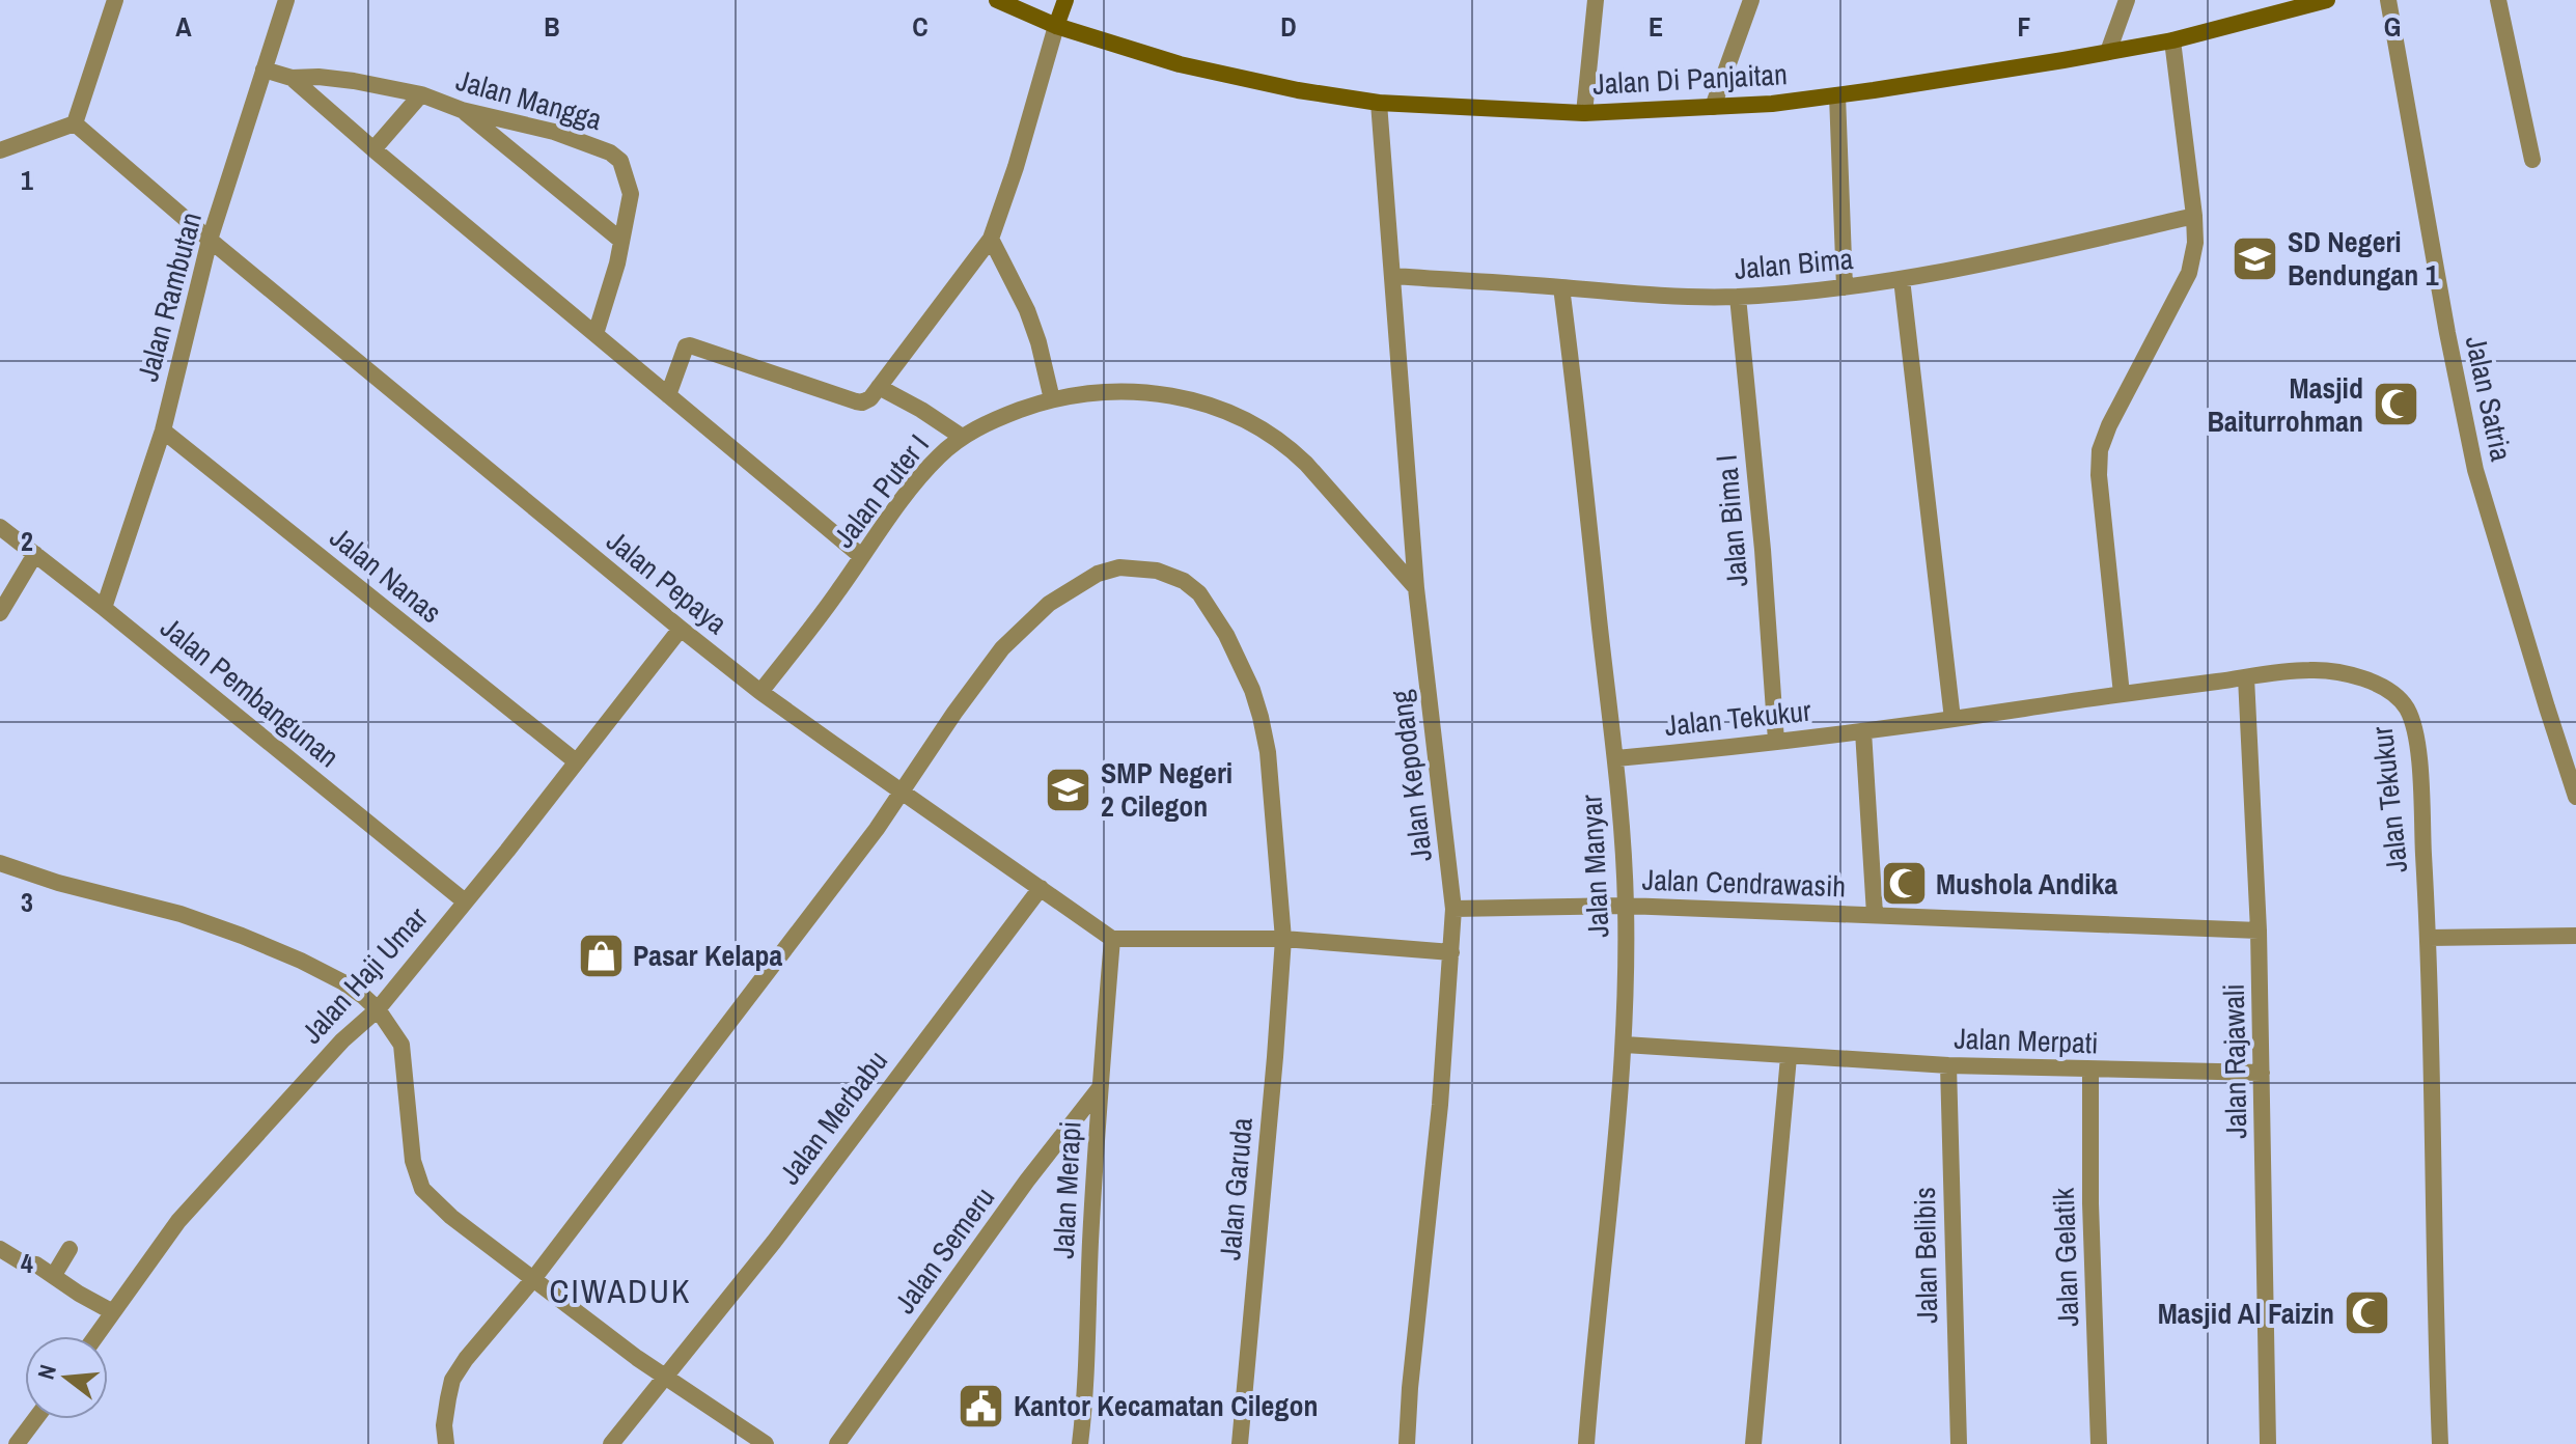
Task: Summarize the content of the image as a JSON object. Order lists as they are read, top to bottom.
{
  "streets": {
    "street": [
      "Jalan Di Panjaitan",
      "Jalan Mangga",
      "Jalan Bima",
      "Jalan Rambutan",
      "Jalan Satria",
      "Jalan Puter I",
      "Jalan Bima I",
      "Jalan Nanas",
      "Jalan Pepaya",
      "Jalan Pembangunan",
      "Jalan Tekukur",
      "Jalan Kepodang",
      "Jalan Manyar",
      "Jalan Cendrawasih",
      "Jalan Haji Umar",
      "Jalan Merpati",
      "Jalan Rajawali",
      "Jalan Merbabu",
      "Jalan Garuda",
      "Jalan Merapi",
      "Jalan Semeru",
      "Jalan Belibis",
      "Jalan Gelatik"
    ]
  },
  "crossings": [
    ["Jalan Di Panjaitan", "Jalan Kepodang"],
    ["Jalan Bima", "Jalan Bima I"],
    ["Jalan Bima", "Jalan Kepodang"],
    ["Jalan Bima", "Jalan Manyar"],
    ["Jalan Rambutan", "Jalan Nanas"],
    ["Jalan Rambutan", "Jalan Pepaya"],
    ["Jalan Rambutan", "Jalan Pembangunan"],
    ["Jalan Puter I", "Jalan Pepaya"],
    ["Jalan Puter I", "Jalan Kepodang"],
    ["Jalan Bima I", "Jalan Tekukur"],
    ["Jalan Nanas", "Jalan Haji Umar"],
    ["Jalan Pepaya", "Jalan Haji Umar"],
    ["Jalan Pepaya", "Jalan Merbabu"],
    ["Jalan Pepaya", "Jalan Garuda"],
    ["Jalan Pepaya", "Jalan Merapi"],
    ["Jalan Pembangunan", "Jalan Haji Umar"],
    ["Jalan Tekukur", "Jalan Manyar"],
    ["Jalan Tekukur", "Jalan Rajawali"],
    ["Jalan Kepodang", "Jalan Cendrawasih"],
    ["Jalan Manyar", "Jalan Cendrawasih"],
    ["Jalan Manyar", "Jalan Merpati"],
    ["Jalan Cendrawasih", "Jalan Rajawali"],
    ["Jalan Merpati", "Jalan Rajawali"],
    ["Jalan Merpati", "Jalan Belibis"],
    ["Jalan Merpati", "Jalan Gelatik"],
    ["Jalan Merapi", "Jalan Semeru"]
  ],
  "districts": ["CIWADUK"],
  "places": {
    "school or university": ["SD Negeri Bendungan 1", "SMP Negeri 2 Cilegon"],
    "mosque": ["Masjid Baiturrohman", "Mushola Andika", "Masjid Al Faizin"],
    "shop": ["Pasar Kelapa"],
    "public building": ["Kantor Kecamatan Cilegon"]
  },
  "north": "left",
  "grid": {
    "columns": [
      "A",
      "B",
      "C",
      "D",
      "E",
      "F",
      "G"
    ],
    "rows": [
      "1",
      "2",
      "3",
      "4"
    ]
  }
}
